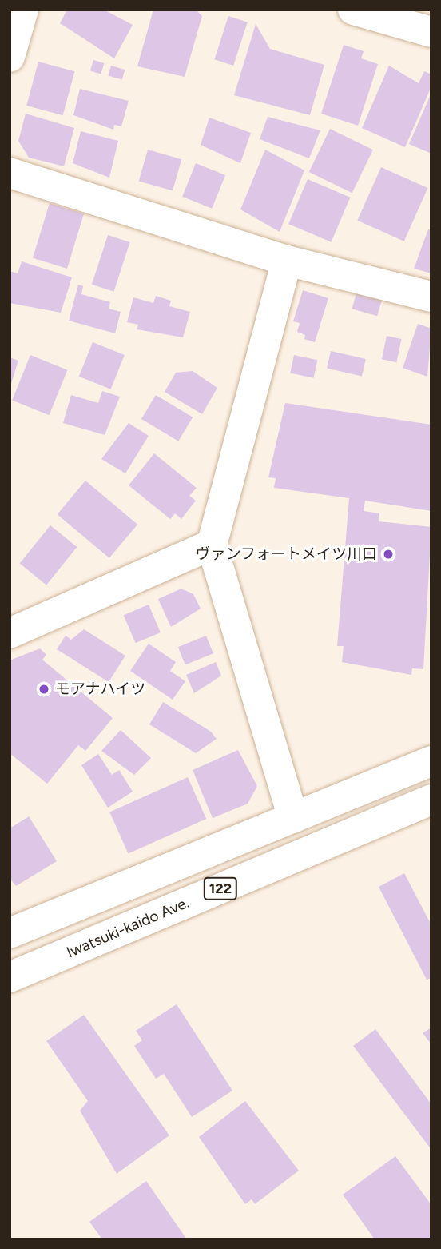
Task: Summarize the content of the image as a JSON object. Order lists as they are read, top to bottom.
{
  "streets": {
    "main road": ["122", "Iwatsuki-kaido Ave."]
  },
  "places": ["ヴァンフォートメイツ川口", "モアナハイツ"]
}
